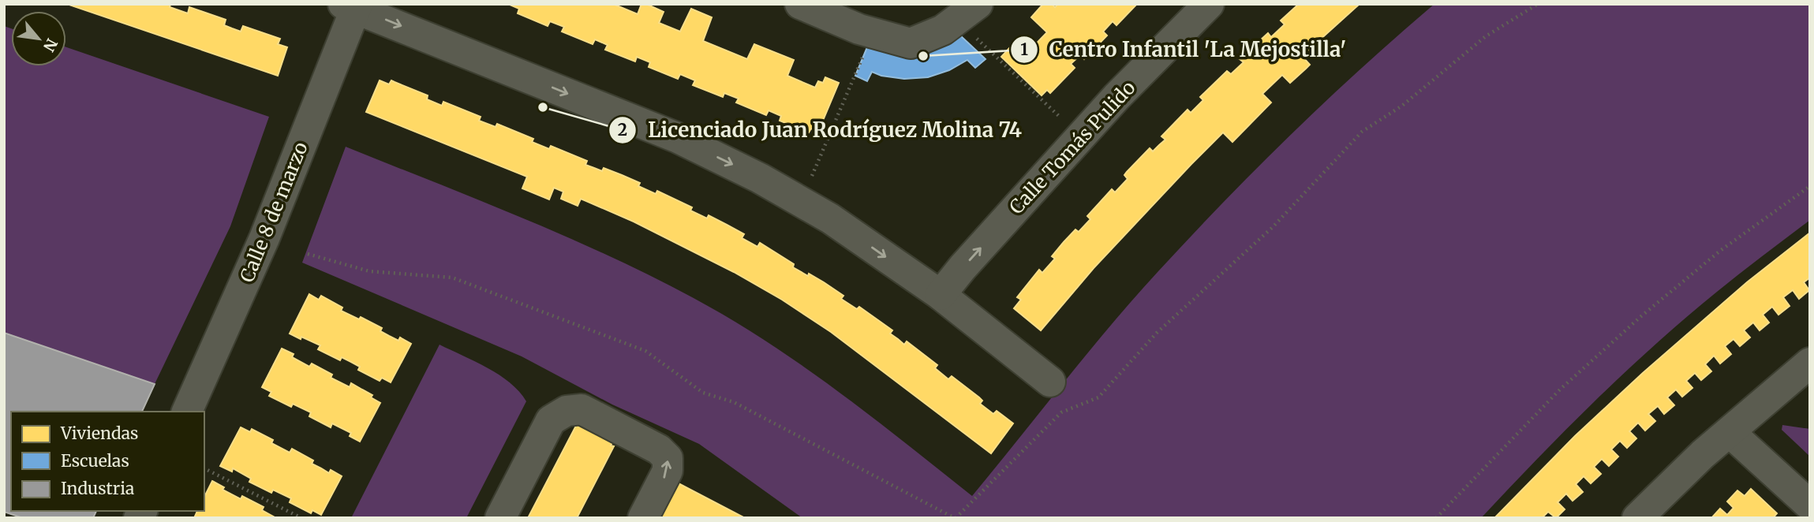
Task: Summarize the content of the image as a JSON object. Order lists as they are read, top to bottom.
{
  "streets": {
    "street": ["Calle Tomás Pulido", "Calle 8 de marzo"]
  },
  "one_way": ["Calle Tomás Pulido"],
  "places": ["Centro Infantil 'La Mejostilla'", "Licenciado Juan Rodríguez Molina 74"],
  "legend": ["Viviendas", "Escuelas", "Industria"],
  "north": "bottom right"
}
